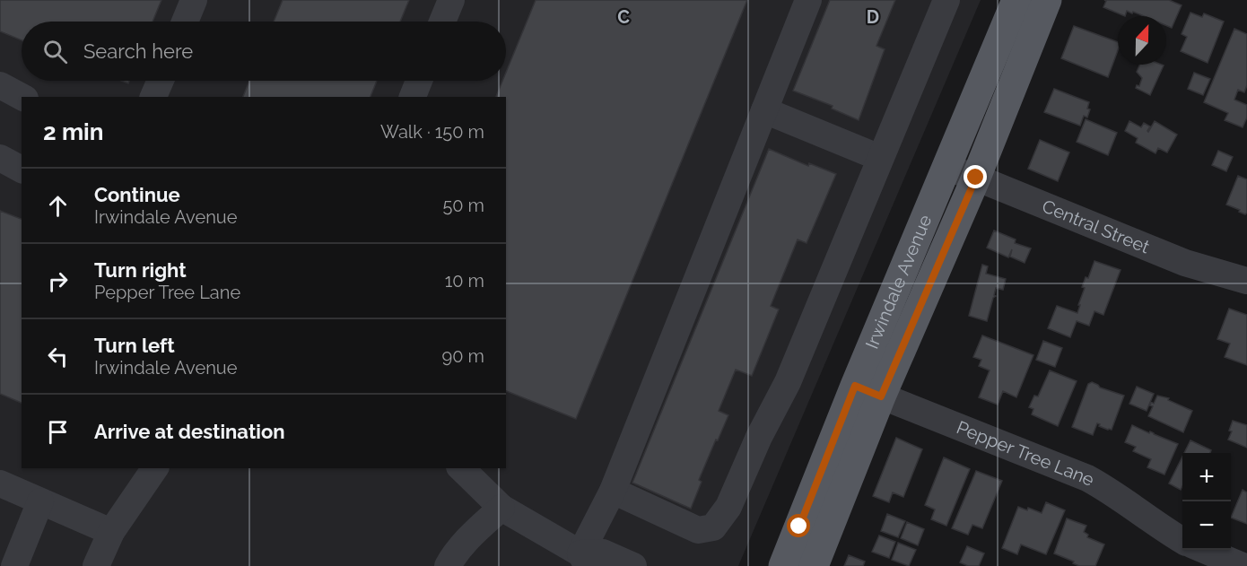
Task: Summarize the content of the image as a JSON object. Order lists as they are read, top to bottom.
{
  "streets": {
    "main road": ["Irwindale Avenue"],
    "street": ["Central Street", "Pepper Tree Lane"]
  },
  "crossings": [
    ["Central Street", "Irwindale Avenue"],
    ["Irwindale Avenue", "Pepper Tree Lane"]
  ],
  "north": "top",
  "page": {
    "search": "Search here",
    "heading": ["2 min", "Walk · 150 m"],
    "list": [
      ["Continue", "Irwindale Avenue", "50 m"],
      ["Turn right", "Pepper Tree Lane", "10 m"],
      ["Turn left", "Irwindale Avenue", "90 m"],
      "Arrive at destination"
    ],
    "map_buttons": ["+", "−"]
  },
  "grid": {
    "columns": ["C", "D"]
  }
}
